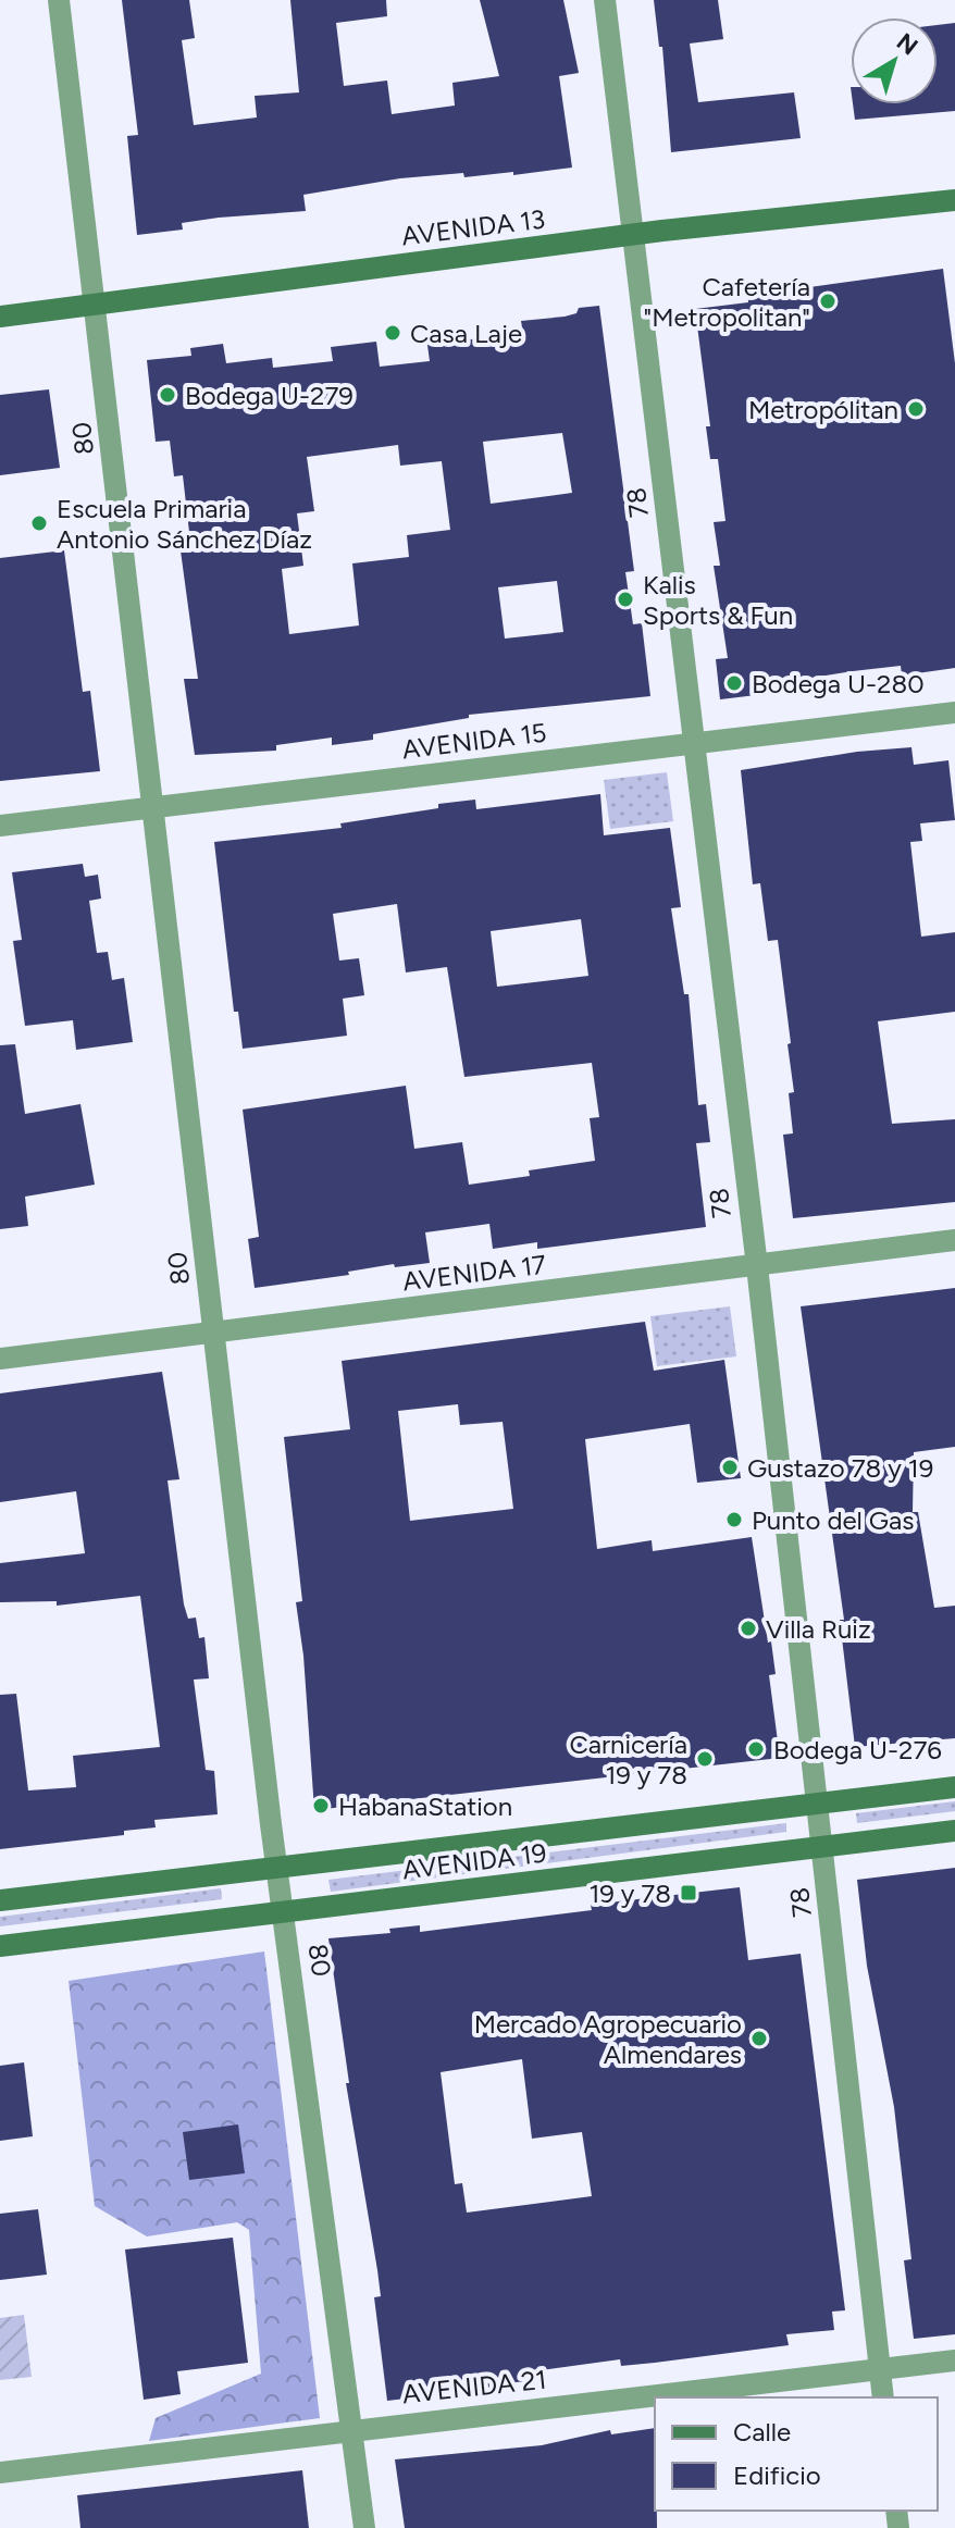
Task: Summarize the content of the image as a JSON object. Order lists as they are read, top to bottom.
{
  "streets": {
    "main road": ["AVENIDA 13", "AVENIDA 19"],
    "street": [
      "80",
      "78",
      "AVENIDA 15",
      "AVENIDA 17",
      "AVENIDA 21"
    ]
  },
  "crossings": [
    ["AVENIDA 13", "80"],
    ["AVENIDA 13", "78"],
    ["80", "AVENIDA 15"],
    ["80", "AVENIDA 17"],
    ["80", "AVENIDA 19"],
    ["80", "AVENIDA 21"],
    ["78", "AVENIDA 15"],
    ["78", "AVENIDA 17"],
    ["78", "AVENIDA 19"],
    ["78", "AVENIDA 21"]
  ],
  "places": {
    "other": [
      "Cafetería \"Metropolitan\"",
      "Casa Laje",
      "Bodega U-279",
      "Metropólitan",
      "Escuela Primaria Antonio Sánchez Díaz",
      "Kalis Sports & Fun",
      "Bodega U-280",
      "Gustazo 78 y 19",
      "Punto del Gas",
      "Villa Ruiz",
      "Bodega U-276",
      "Carnicería 19 y 78",
      "HabanaStation",
      "Mercado Agropecuario Almendares"
    ],
    "transit": ["19 y 78"]
  },
  "legend": ["Calle", "Edificio"],
  "north": "top right"
}
